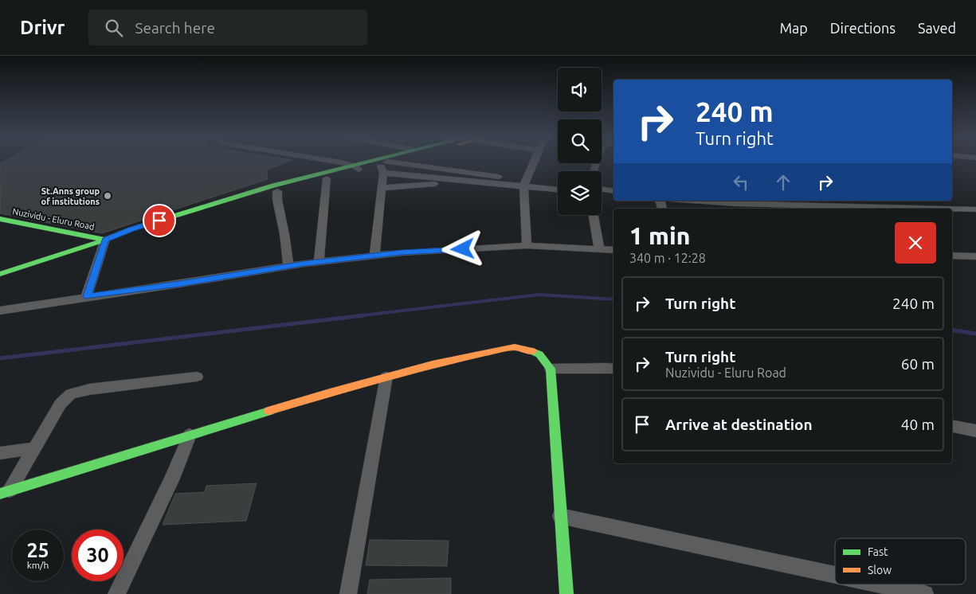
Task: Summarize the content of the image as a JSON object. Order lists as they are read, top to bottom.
{
  "streets": {
    "main road": ["Nuzividu - Eluru Road"]
  },
  "places": ["St.Anns group of institutions"],
  "legend": ["Fast", "Slow"],
  "page": {
    "header": "Drivr",
    "search": "Search here",
    "nav": ["Map", "Directions", "Saved"],
    "turn": ["240 m", "Turn right"],
    "heading": ["1 min", "340 m · 12:28"],
    "list": [
      {
        "name": "Turn right",
        "value": "240 m"
      },
      {
        "name": "Turn right",
        "note": "Nuzividu - Eluru Road",
        "value": "60 m"
      },
      {
        "name": "Arrive at destination",
        "value": "40 m"
      }
    ],
    "speed": "25 km/h",
    "limit": "30"
  }
}
